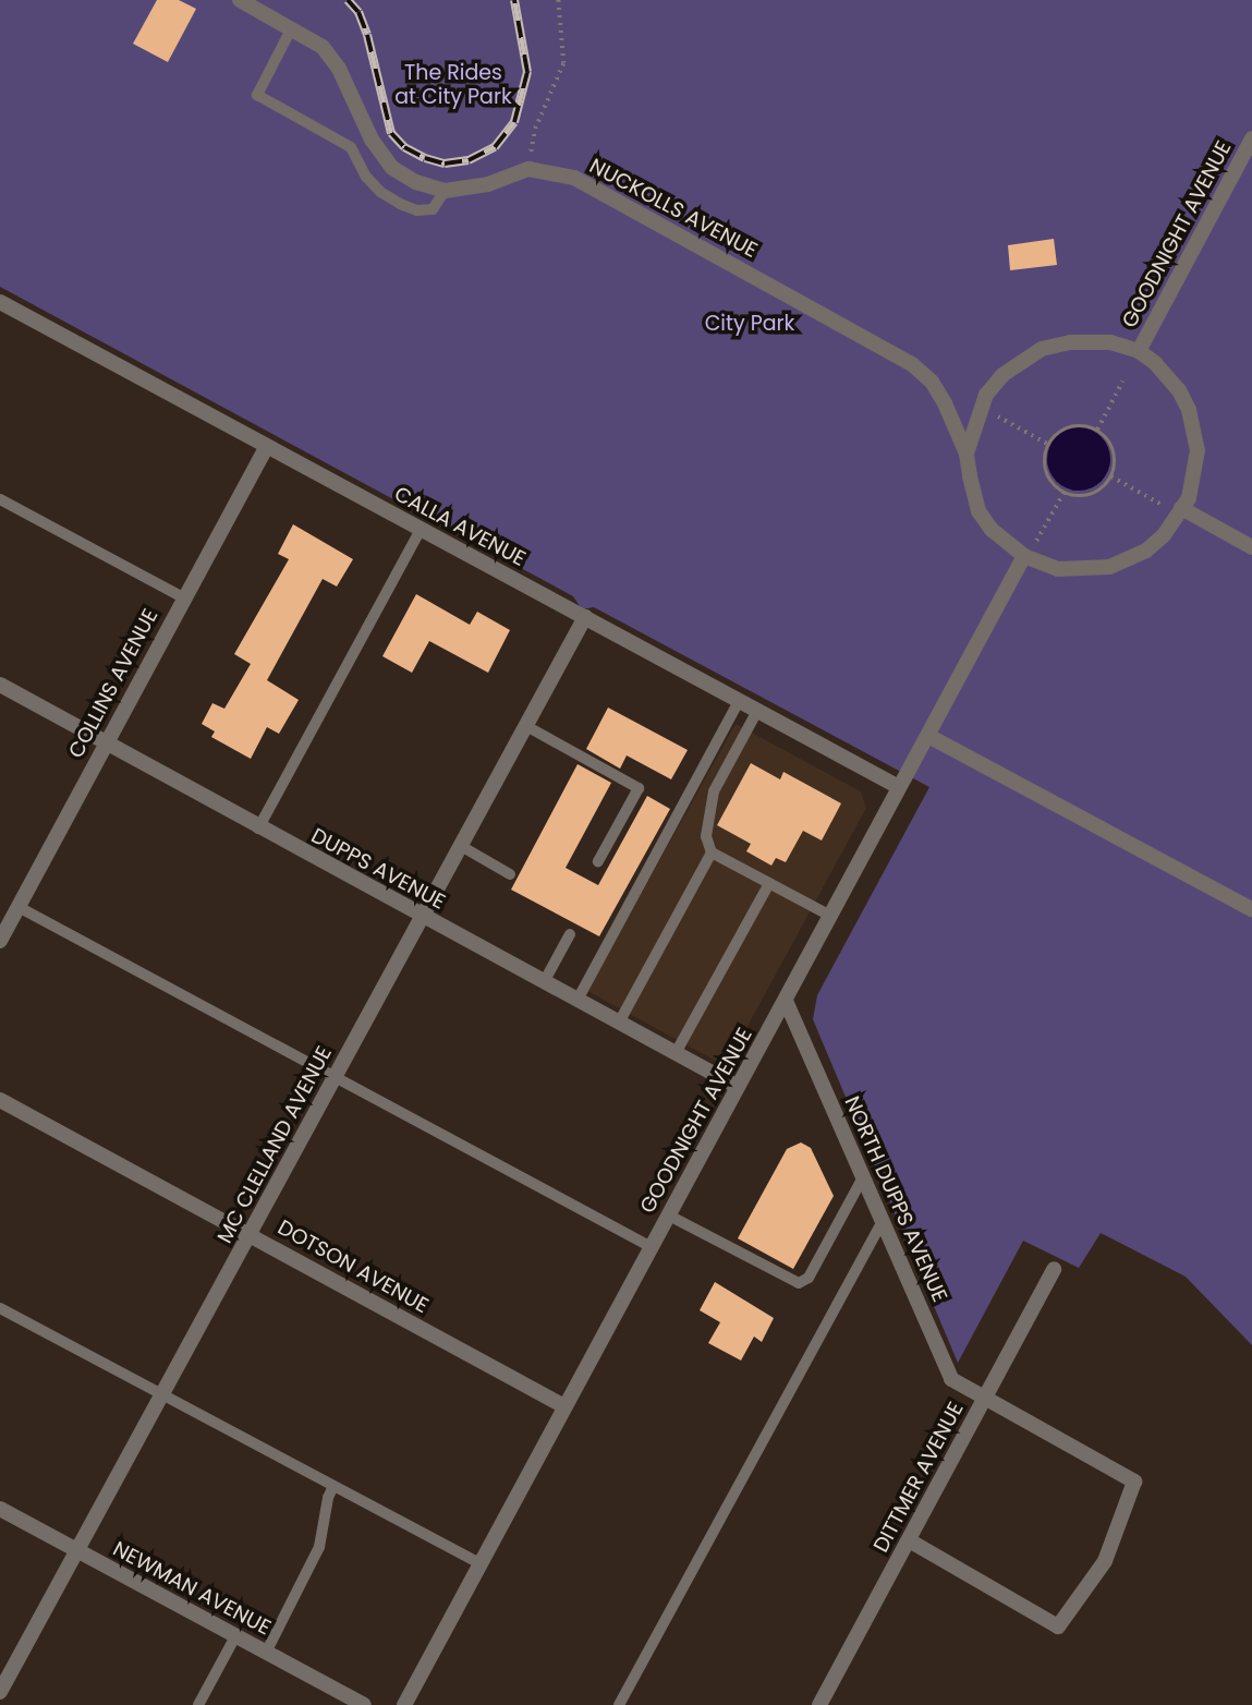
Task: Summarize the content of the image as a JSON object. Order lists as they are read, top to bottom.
{
  "streets": {
    "street": [
      "NUCKOLLS AVENUE",
      "GOODNIGHT AVENUE",
      "CALLA AVENUE",
      "COLLINS AVENUE",
      "DUPPS AVENUE",
      "MC CLELLAND AVENUE",
      "NORTH DUPPS AVENUE",
      "DOTSON AVENUE",
      "DITTMER AVENUE",
      "NEWMAN AVENUE"
    ]
  },
  "crossings": [
    ["NUCKOLLS AVENUE", "GOODNIGHT AVENUE"],
    ["GOODNIGHT AVENUE", "CALLA AVENUE"],
    ["GOODNIGHT AVENUE", "DUPPS AVENUE"],
    ["GOODNIGHT AVENUE", "NORTH DUPPS AVENUE"],
    ["GOODNIGHT AVENUE", "DOTSON AVENUE"],
    ["CALLA AVENUE", "COLLINS AVENUE"],
    ["CALLA AVENUE", "MC CLELLAND AVENUE"],
    ["COLLINS AVENUE", "DUPPS AVENUE"],
    ["DUPPS AVENUE", "MC CLELLAND AVENUE"],
    ["MC CLELLAND AVENUE", "DOTSON AVENUE"],
    ["MC CLELLAND AVENUE", "NEWMAN AVENUE"],
    ["NORTH DUPPS AVENUE", "DITTMER AVENUE"]
  ],
  "parks": ["The Rides at City Park", "City Park"]
}
